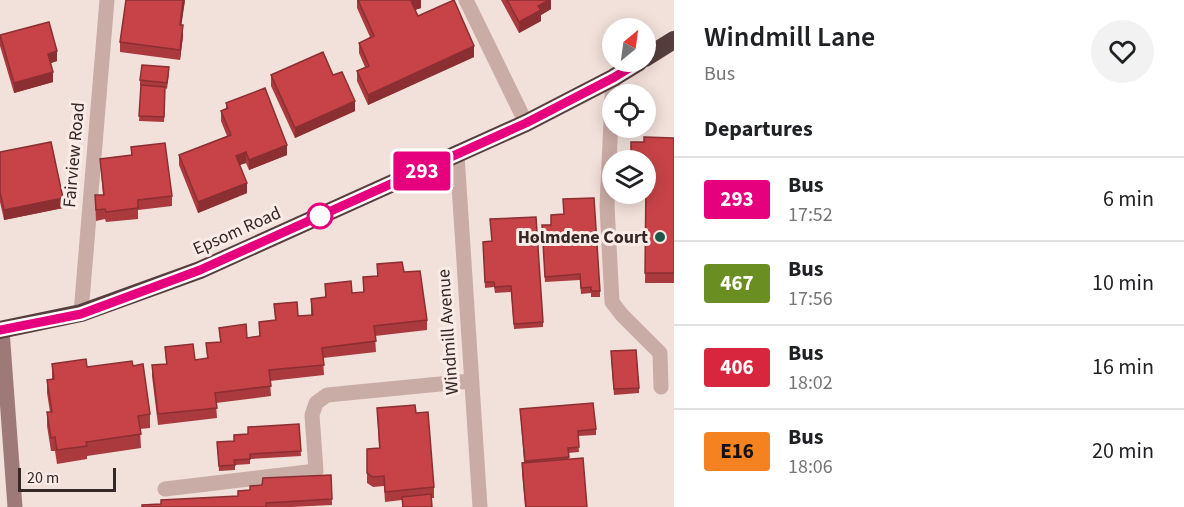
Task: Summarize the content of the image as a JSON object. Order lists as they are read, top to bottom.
{
  "streets": {
    "highway": ["Epsom Road"],
    "street": ["Fairview Road", "Windmill Avenue"]
  },
  "crossings": [
    ["Fairview Road", "Epsom Road"],
    ["Epsom Road", "Windmill Avenue"]
  ],
  "places": ["Holmdene Court"],
  "lines": ["bus line 293"],
  "scale_bar": "20 m",
  "north": "top right",
  "page": {
    "on_map": "293",
    "heading": [
      ["Windmill Lane", "Bus"],
      "Departures"
    ],
    "list": [
      {
        "mark": "293",
        "name": "Bus",
        "note": "17:52",
        "value": "6 min"
      },
      {
        "mark": "467",
        "name": "Bus",
        "note": "17:56",
        "value": "10 min"
      },
      {
        "mark": "406",
        "name": "Bus",
        "note": "18:02",
        "value": "16 min"
      },
      {
        "mark": "E16",
        "name": "Bus",
        "note": "18:06",
        "value": "20 min"
      }
    ],
    "scale": "20 m"
  }
}
